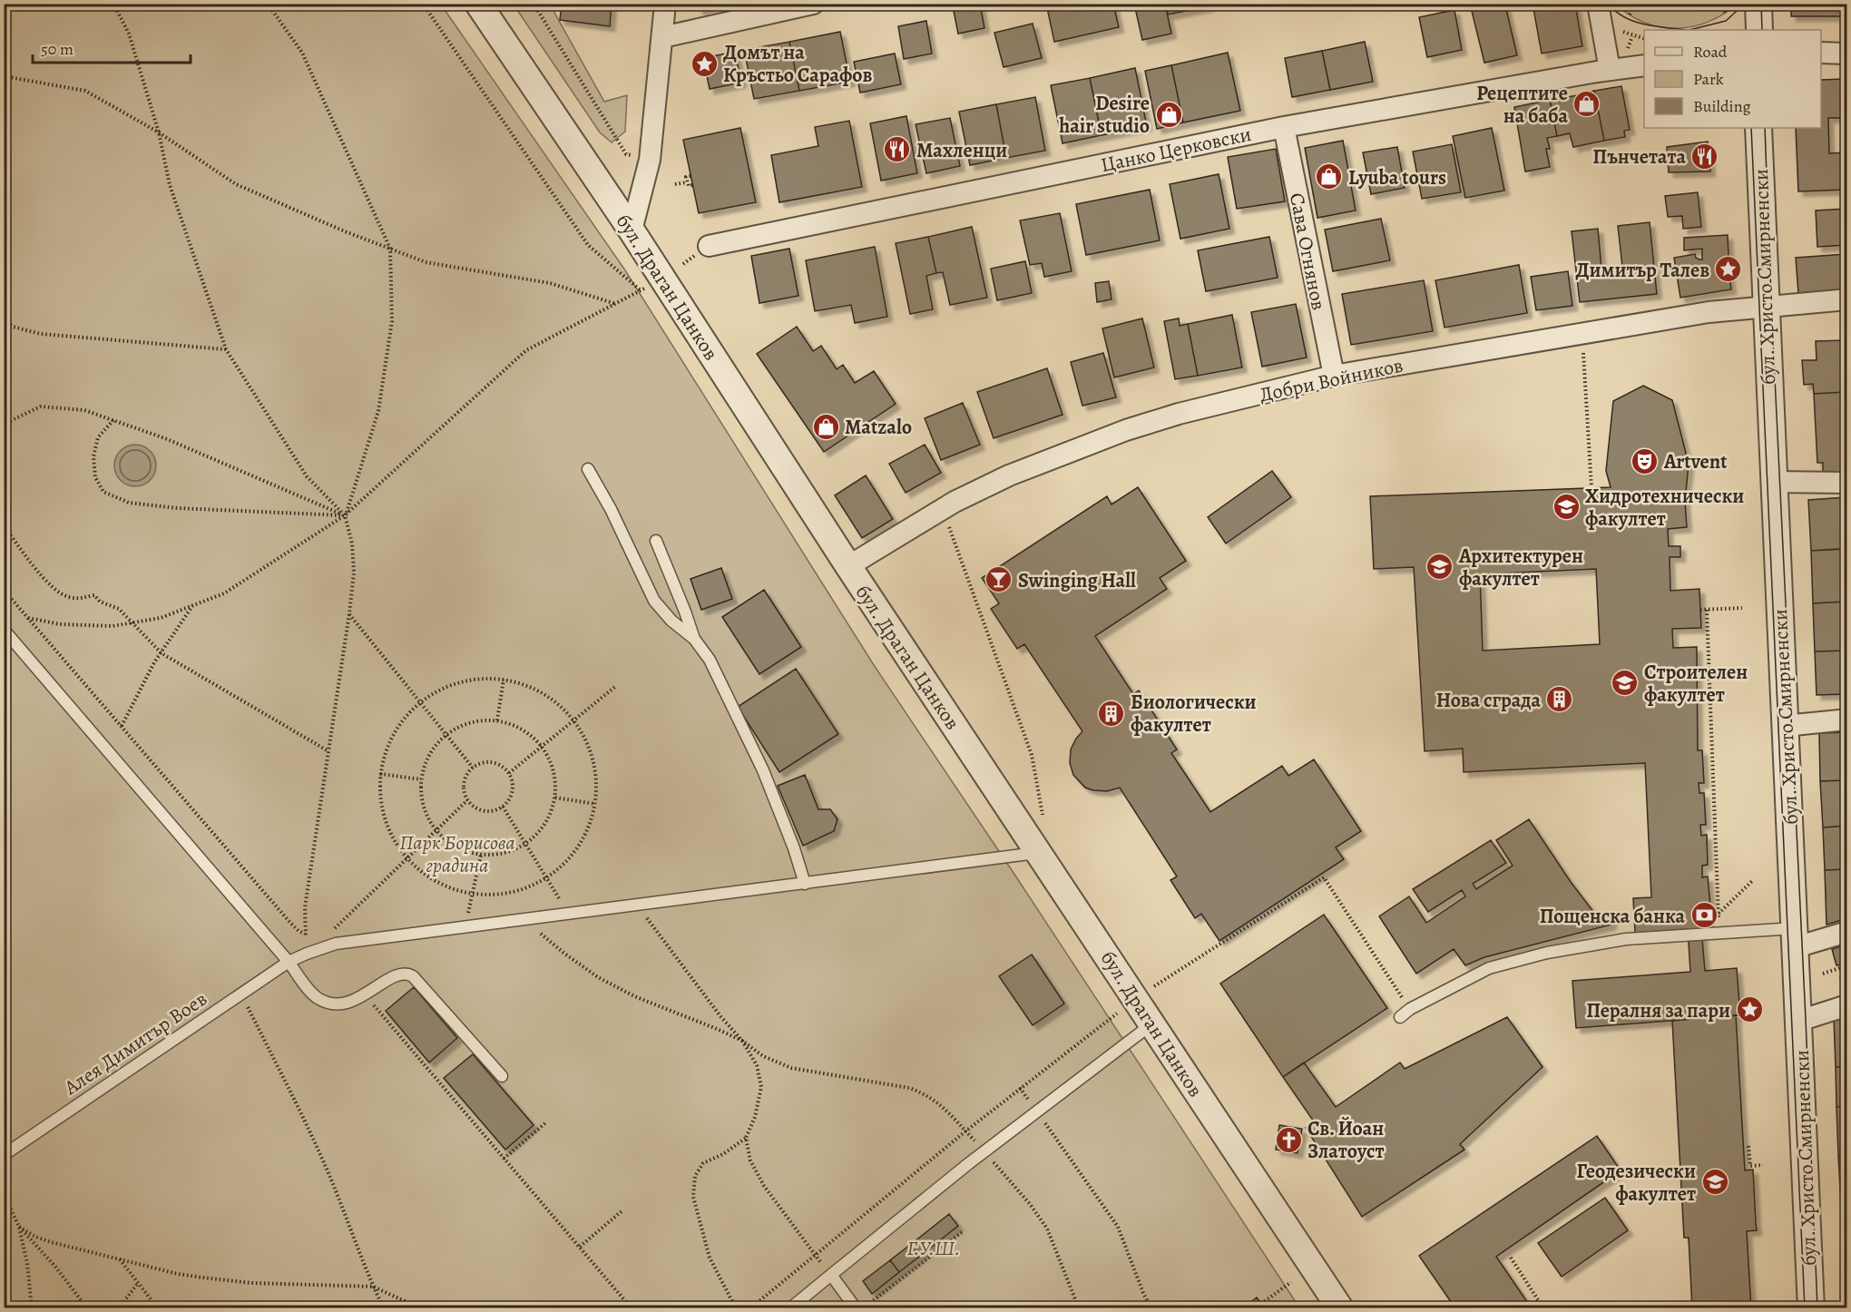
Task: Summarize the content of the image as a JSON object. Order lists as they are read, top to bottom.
{
  "streets": {
    "street": [
      "Цанко Церковски",
      "Сава Огнянов",
      "бул. Христо Смирненски",
      "бул. Драган Цанков",
      "Добри Войников"
    ],
    "lane": ["Алея Димитър Воев"]
  },
  "crossings": [
    ["Цанко Церковски", "Сава Огнянов"],
    ["Сава Огнянов", "Добри Войников"],
    ["бул. Христо Смирненски", "Добри Войников"],
    ["бул. Драган Цанков", "Добри Войников"],
    ["бул. Драган Цанков", "Алея Димитър Воев"]
  ],
  "parks": ["Парк Борисова градина", "Г.У.Ш."],
  "places": {
    "place": ["Домът на Кръстьо Сарафов", "Димитър Талев", "Пералня за пари"],
    "shop": [
      "Рецептите на баба",
      "Desire hair studio",
      "Lyuba tours",
      "Matzalo"
    ],
    "restaurant": ["Махленци", "Пънчетата"],
    "theatre": ["Artvent"],
    "school or university": [
      "Хидротехнически факултет",
      "Архитектурен факултет",
      "Строителен факултет",
      "Геодезически факултет"
    ],
    "bar": ["Swinging Hall"],
    "building": ["Нова сграда", "Биологически факултет"],
    "bank": ["Пощенска банка"],
    "church": ["Св. Йоан Златоуст"]
  },
  "legend": ["Road", "Park", "Building"],
  "scale_bar": "50 m"
}
